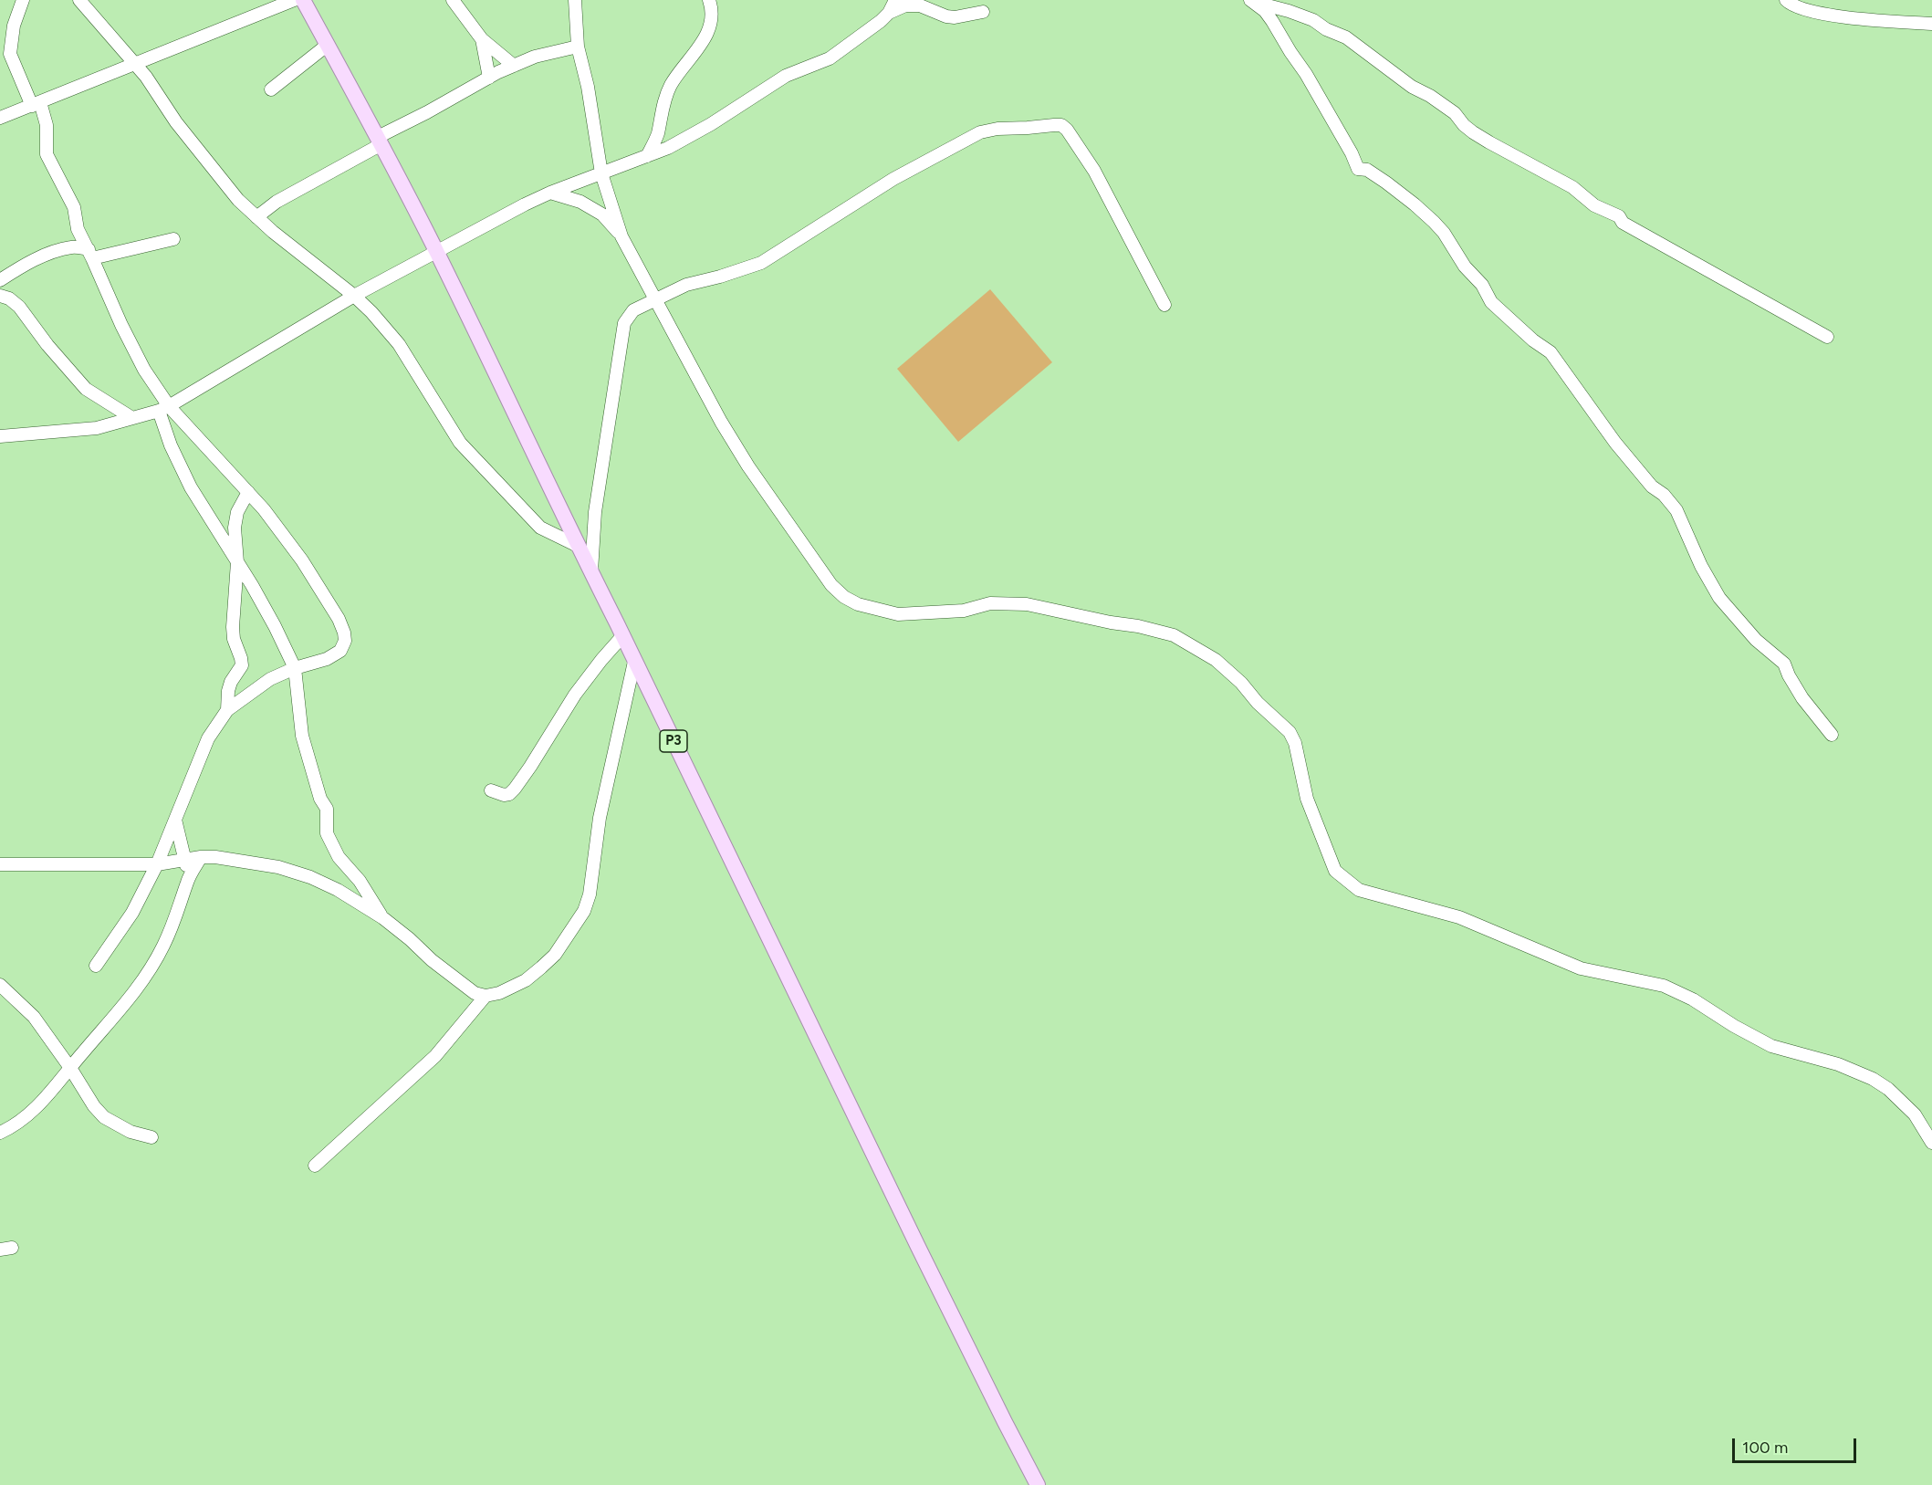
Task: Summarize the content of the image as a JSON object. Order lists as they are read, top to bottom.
{
  "streets": {
    "main road": ["P3"]
  },
  "scale_bar": "100 m"
}
